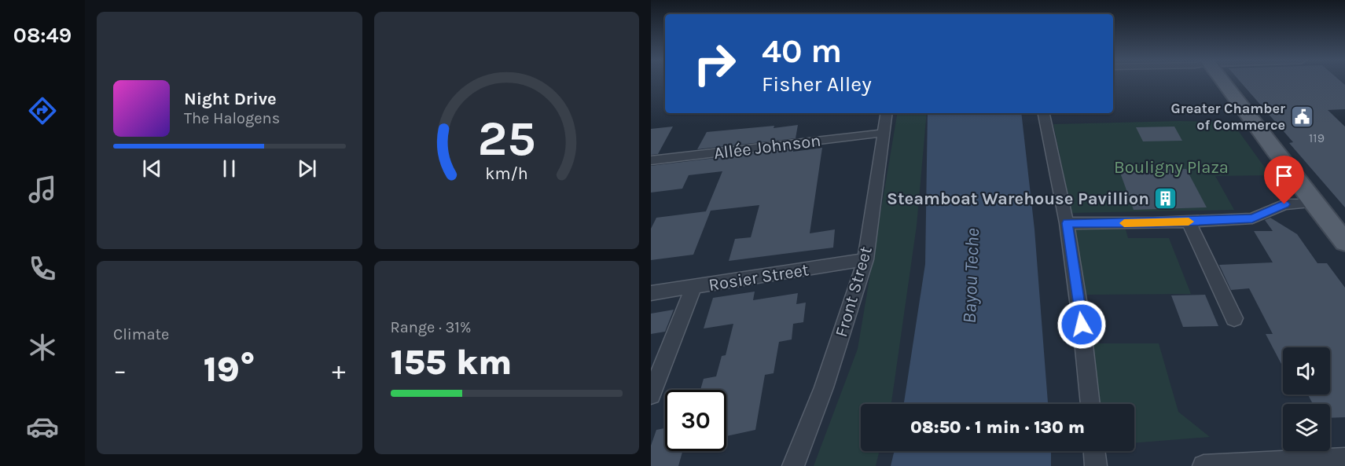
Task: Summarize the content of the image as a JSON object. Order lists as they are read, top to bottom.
{
  "streets": {
    "street": ["Allée Johnson", "Rosier Street", "Front Street"]
  },
  "crossings": [
    ["Allée Johnson", "Front Street"],
    ["Rosier Street", "Front Street"]
  ],
  "water": ["Bayou Teche"],
  "parks": ["Bouligny Plaza"],
  "places": {
    "public building": ["Greater Chamber of Commerce"],
    "building": ["Steamboat Warehouse Pavillion"]
  },
  "house_numbers": ["119"],
  "page": {
    "tabs": "08:49",
    "turn": ["40 m", "Fisher Alley"],
    "song": ["Night Drive", "The Halogens"],
    "tile": [
      "Climate",
      ["Range · 31%", "155 km"]
    ],
    "heat": ["−", "19°", "+"],
    "limit": "30",
    "trip": "08:50 · 1 min · 130 m",
    "gauge": ["25", "km/h"]
  }
}
